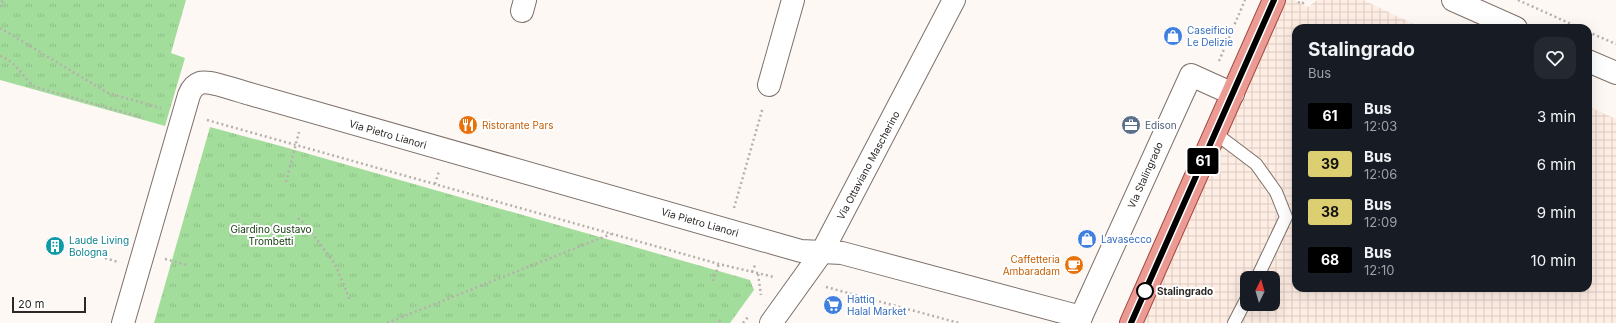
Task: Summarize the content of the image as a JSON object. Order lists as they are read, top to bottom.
{
  "streets": {
    "street": ["Via Pietro Lianori", "Via Ottaviano Mascherino", "Via Stalingrado"]
  },
  "crossings": [
    ["Via Pietro Lianori", "Via Ottaviano Mascherino"],
    ["Via Pietro Lianori", "Via Stalingrado"],
    ["Via Ottaviano Mascherino", "Via Stalingrado"]
  ],
  "parks": ["Giardino Gustavo Trombetti"],
  "places": {
    "shop": ["Caseificio Le Delizie", "Lavasecco"],
    "restaurant": ["Ristorante Pars"],
    "office": ["Edison"],
    "building": ["Laude Living Bologna"],
    "cafe": ["Caffetteria Ambaradam"],
    "other": ["Stalingrado"],
    "supermarket": ["Hattiq Halal Market"]
  },
  "lines": ["bus line 61"],
  "scale_bar": "20 m",
  "north": "top",
  "page": {
    "on_map": "61",
    "heading": ["Stalingrado", "Bus"],
    "list": [
      {
        "mark": "61",
        "name": "Bus",
        "note": "12:03",
        "value": "3 min"
      },
      {
        "mark": "39",
        "name": "Bus",
        "note": "12:06",
        "value": "6 min"
      },
      {
        "mark": "38",
        "name": "Bus",
        "note": "12:09",
        "value": "9 min"
      },
      {
        "mark": "68",
        "name": "Bus",
        "note": "12:10",
        "value": "10 min"
      }
    ],
    "scale": "20 m"
  }
}
